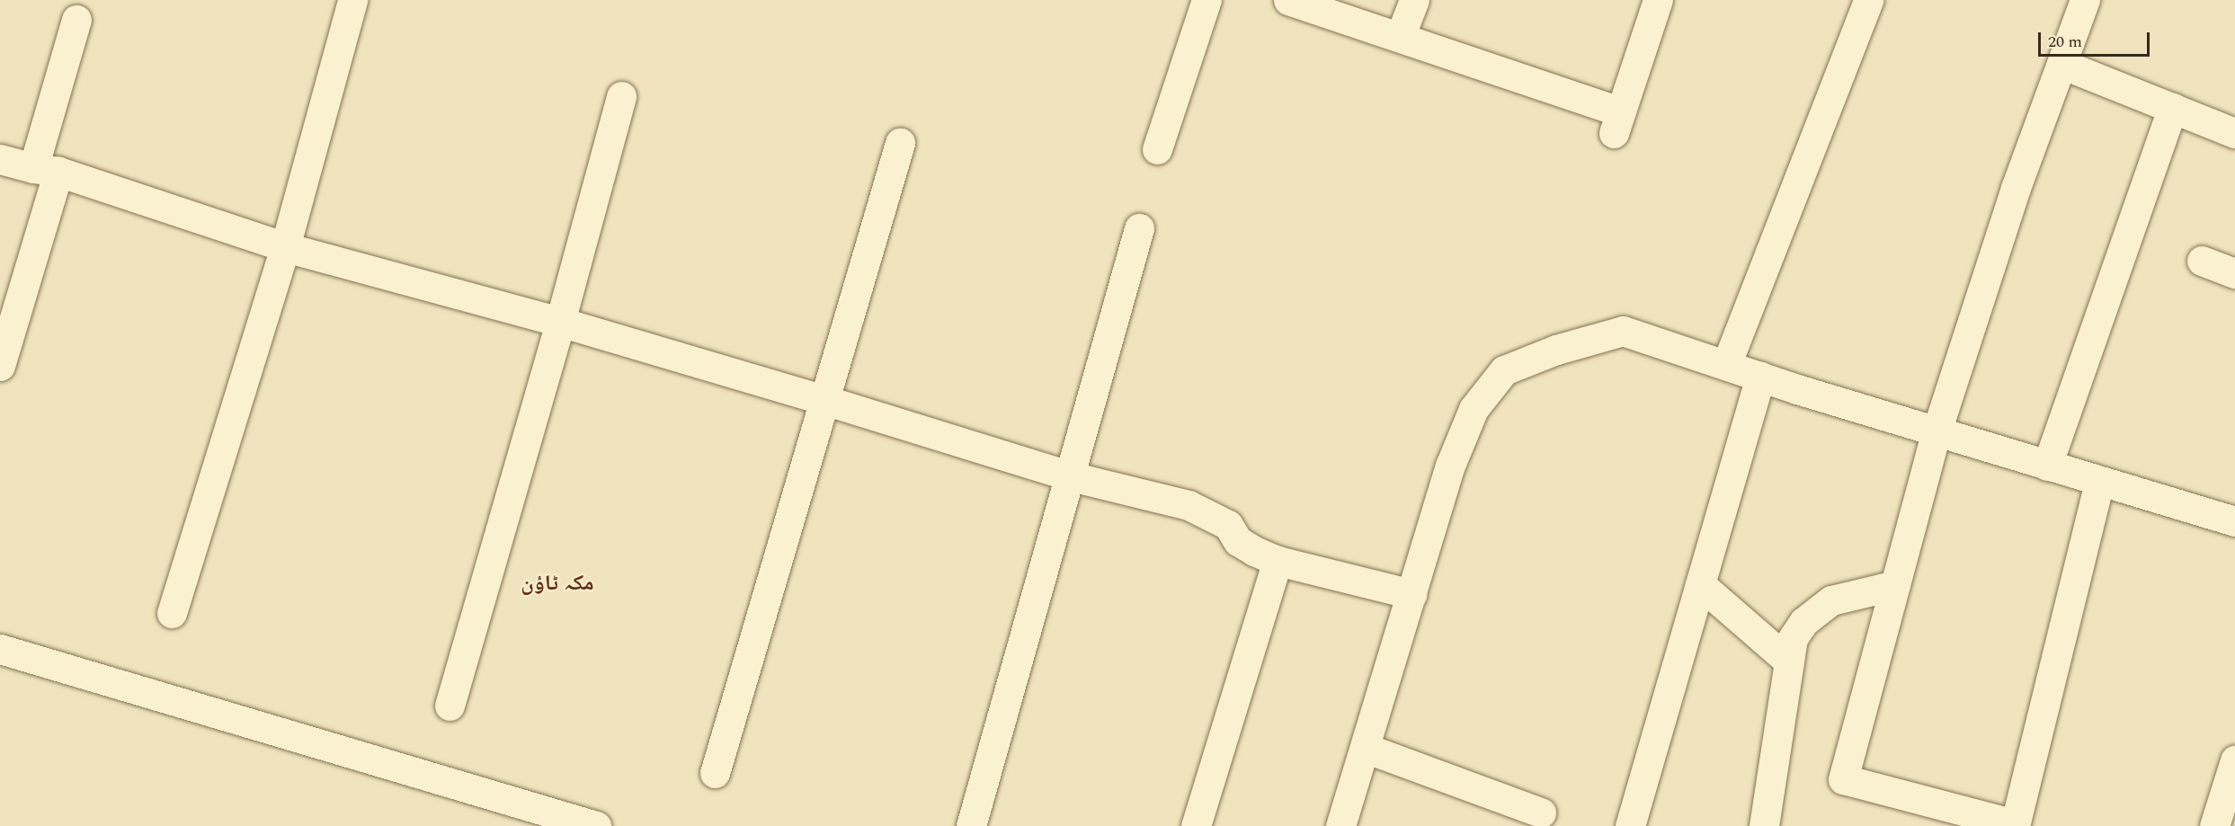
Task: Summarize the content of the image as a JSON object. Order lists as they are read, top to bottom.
{
  "districts": ["مکہ ٹاؤن"],
  "scale_bar": "20 m"
}
